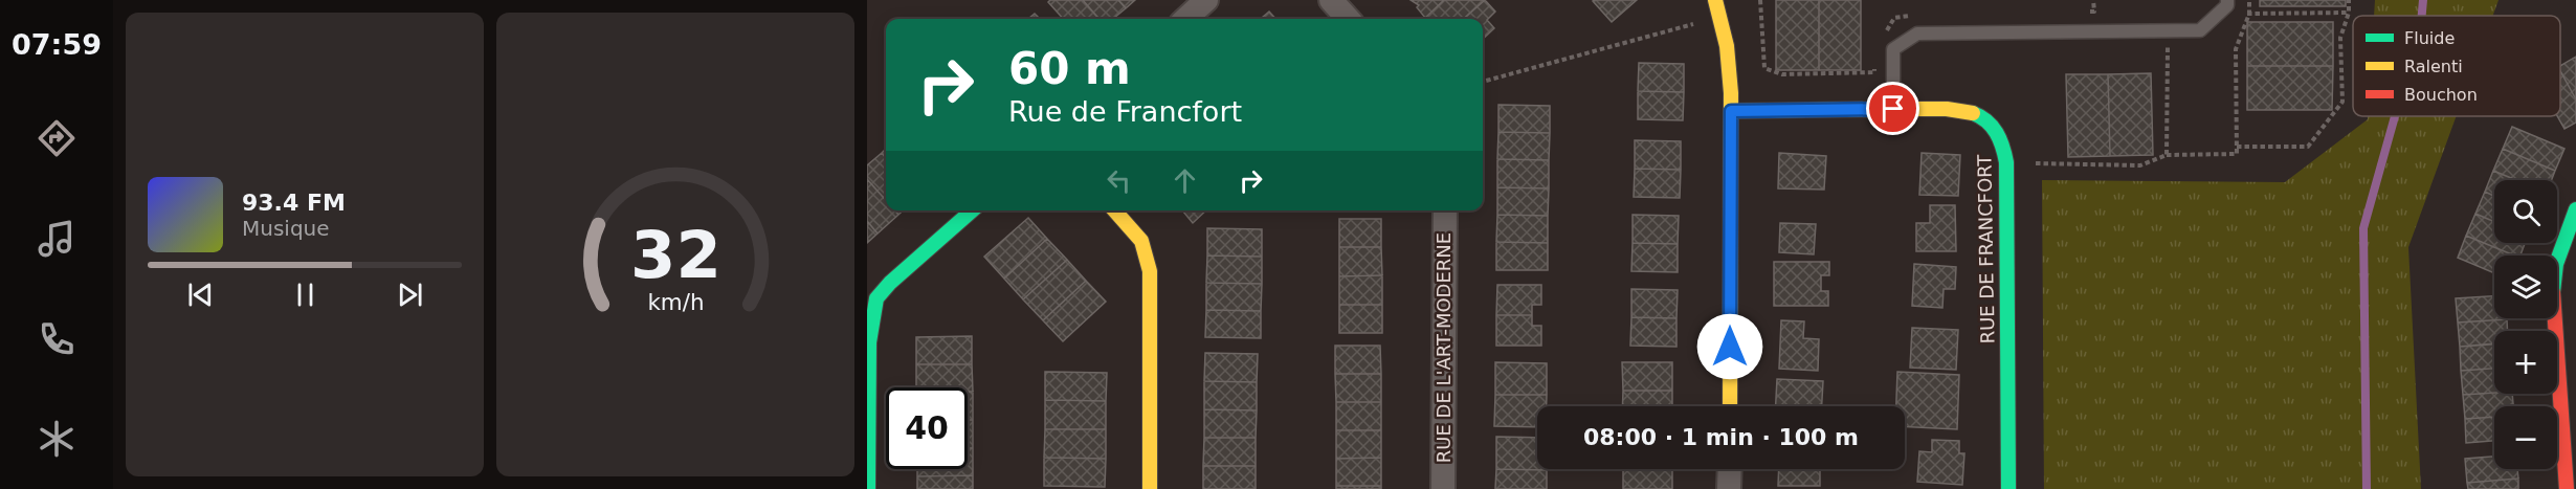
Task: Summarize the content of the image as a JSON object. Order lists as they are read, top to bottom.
{
  "streets": {
    "street": ["RUE DE FRANCFORT", "RUE DE L'ART-MODERNE"]
  },
  "legend": ["Fluide", "Ralenti", "Bouchon"],
  "page": {
    "tabs": "07:59",
    "turn": ["60 m", "Rue de Francfort"],
    "song": ["93.4 FM", "Musique"],
    "map_buttons": ["+", "−"],
    "limit": "40",
    "trip": "08:00 · 1 min · 100 m",
    "gauge": ["32", "km/h"]
  }
}
